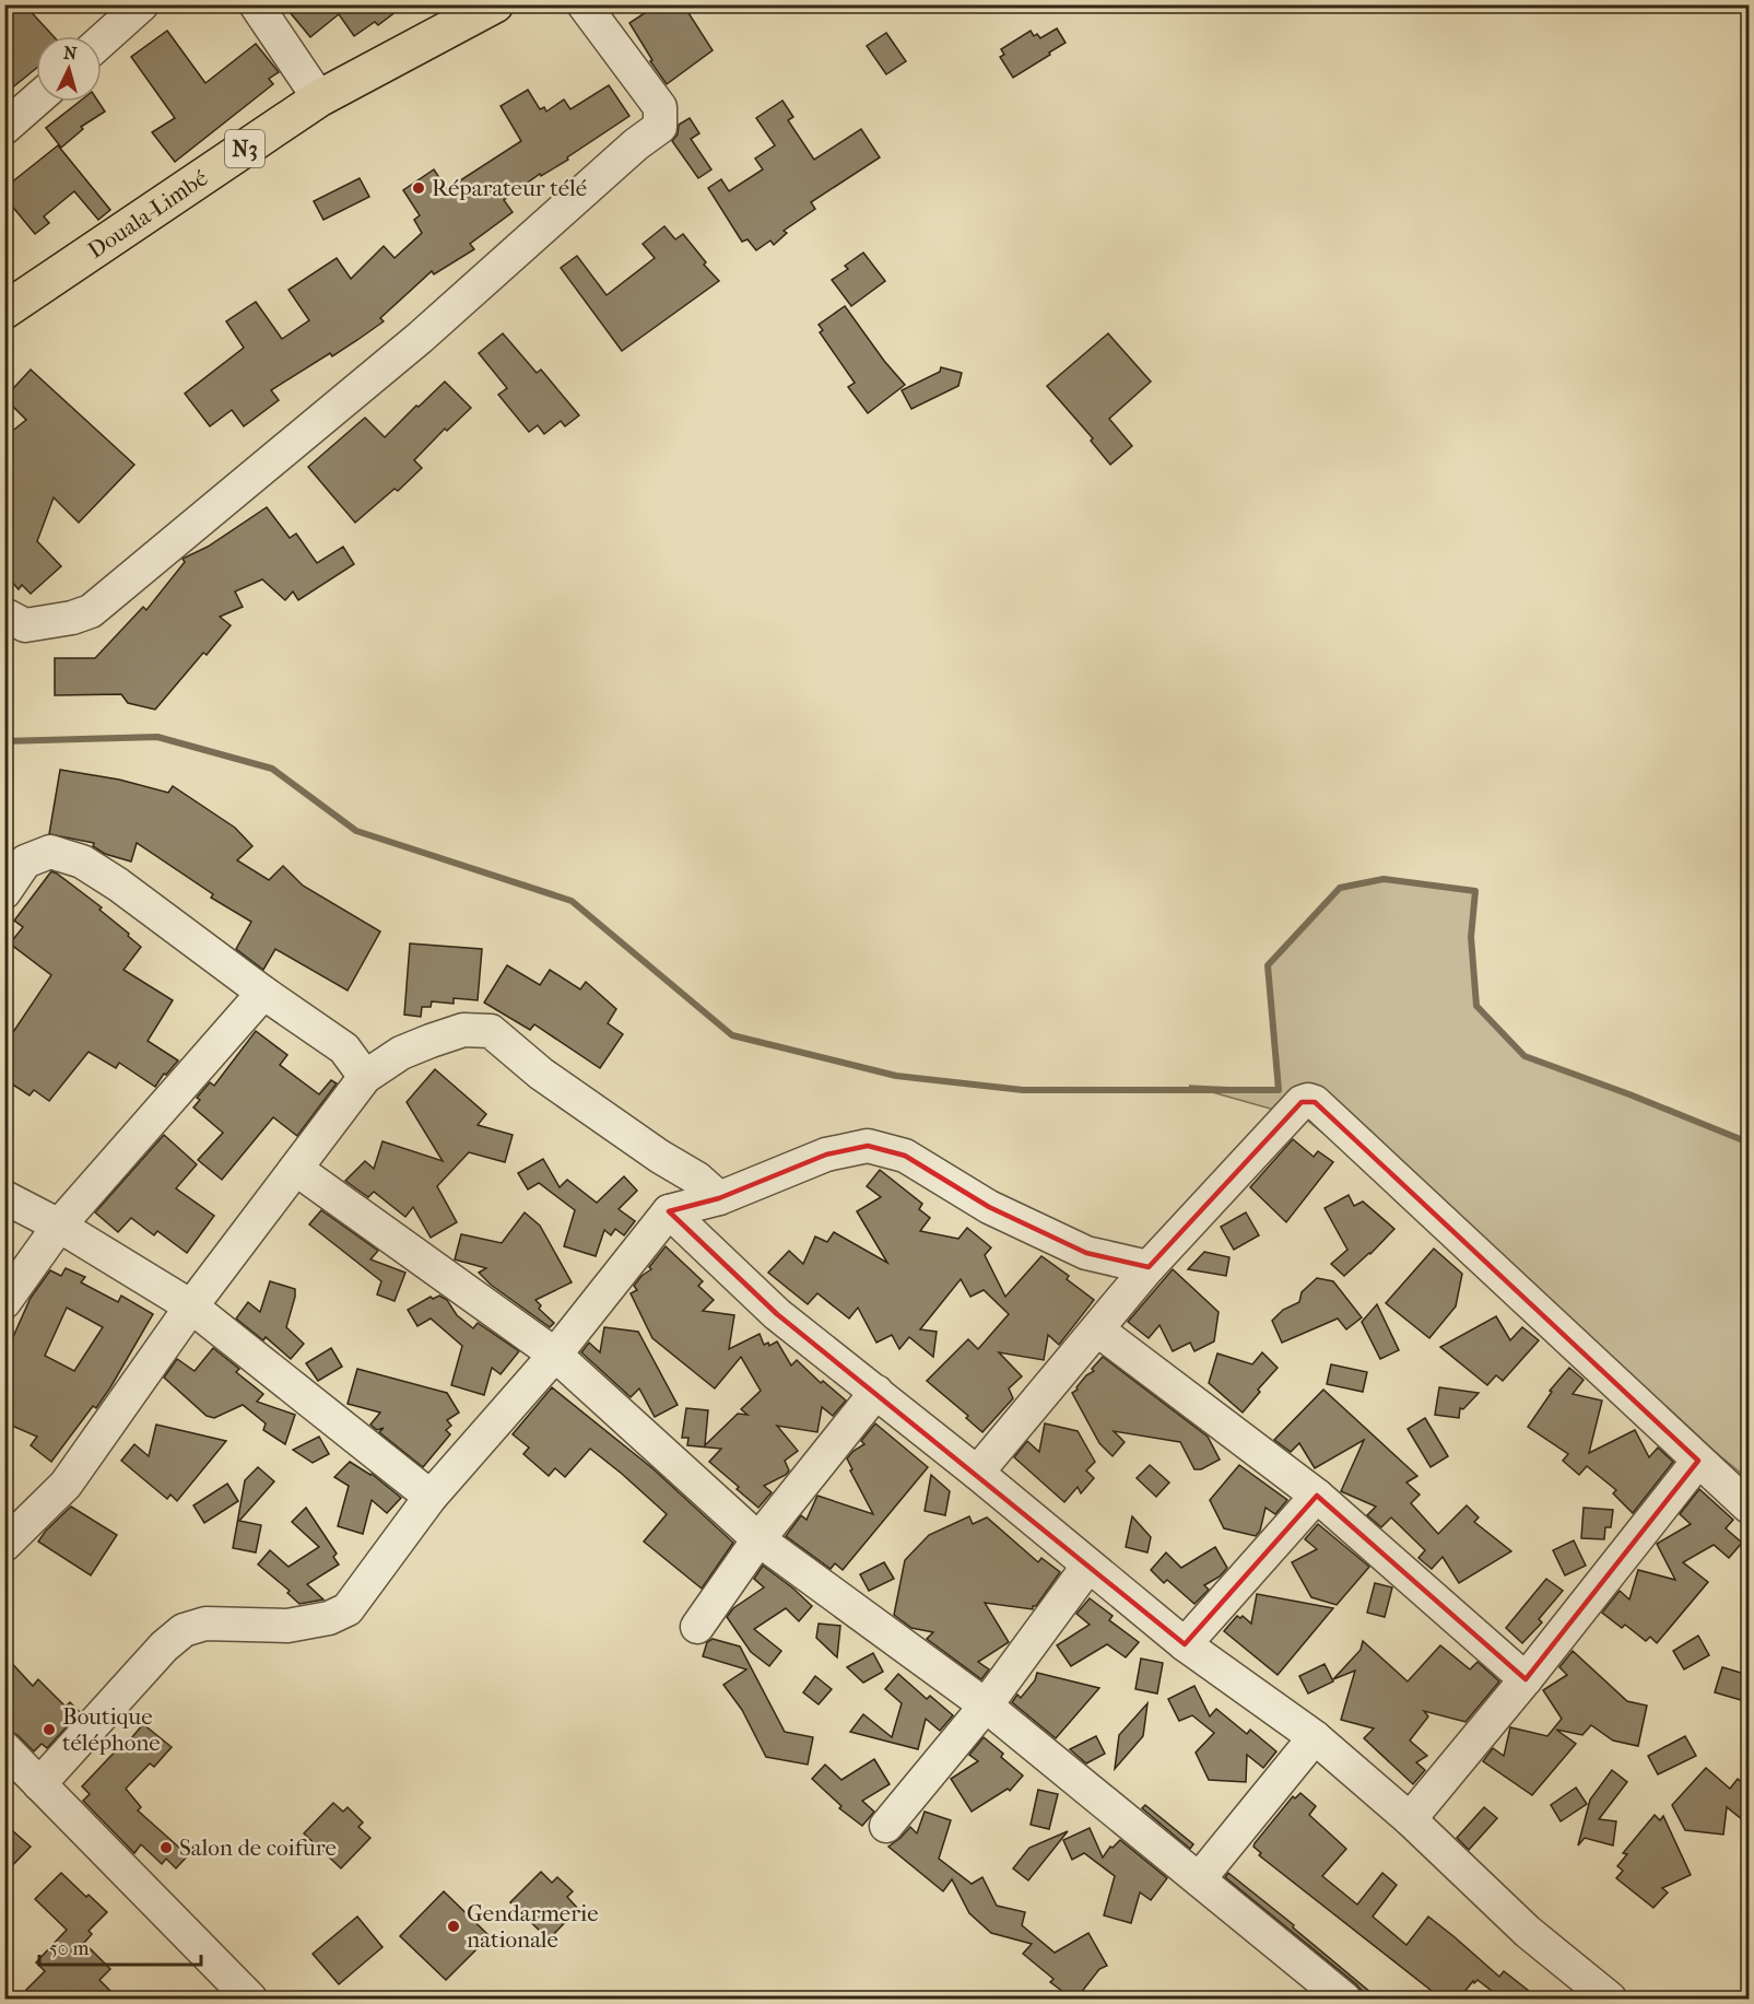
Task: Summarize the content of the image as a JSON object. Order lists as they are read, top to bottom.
{
  "streets": {
    "highway": ["N3", "Douala-Limbé"]
  },
  "places": [
    "Réparateur télé",
    "Boutique téléphone",
    "Salon de coifure",
    "Gendarmerie nationale"
  ],
  "scale_bar": "50 m",
  "north": "top"
}
